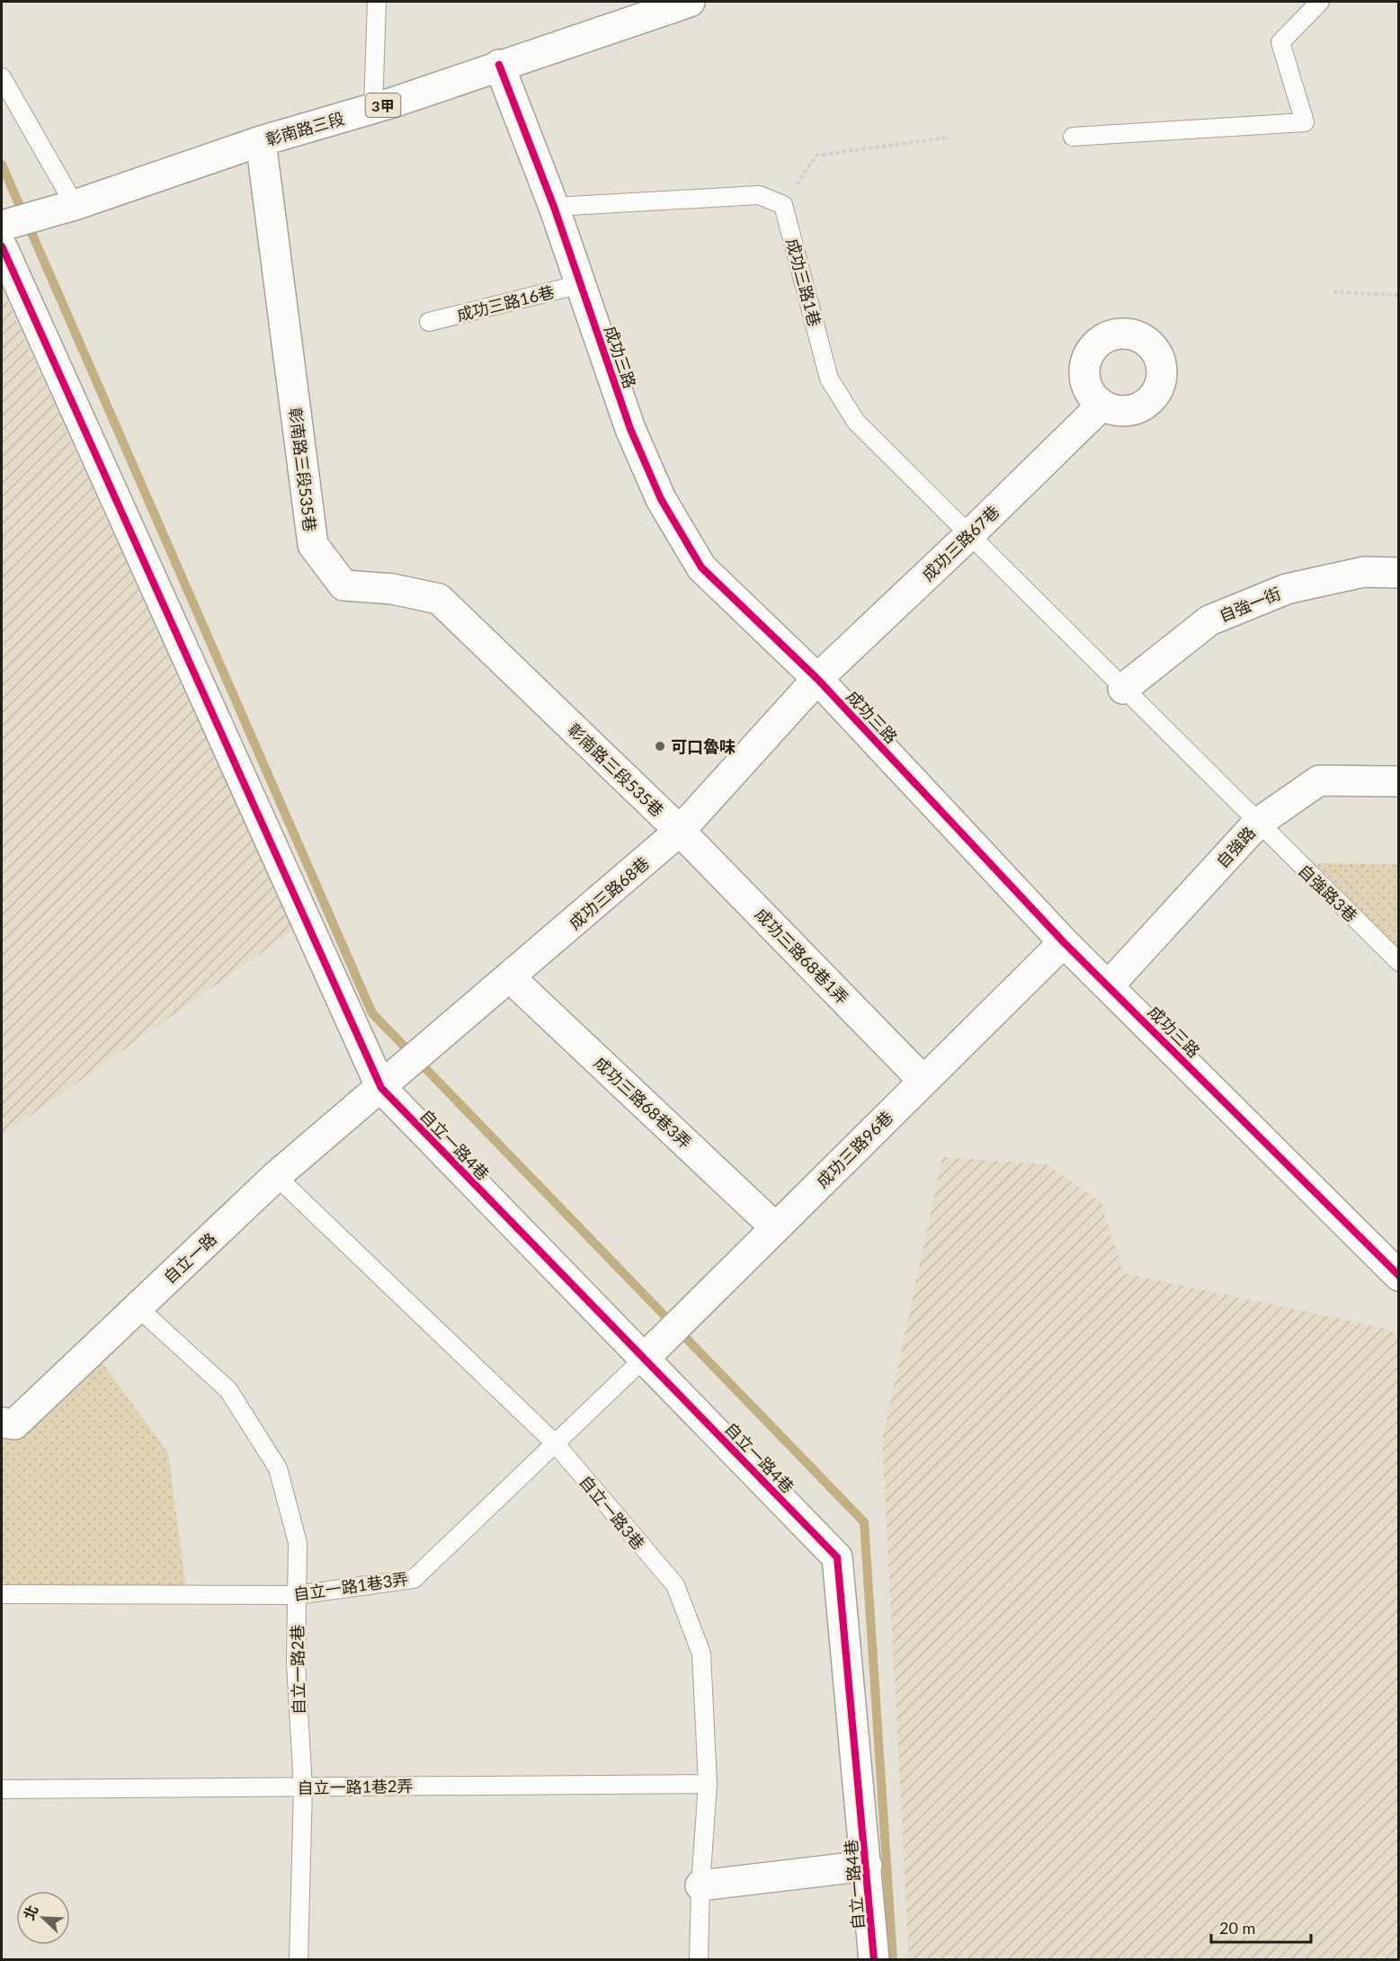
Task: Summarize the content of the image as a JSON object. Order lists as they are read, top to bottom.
{
  "streets": {
    "street": [
      "3甲",
      "彰南路三段",
      "成功三路",
      "彰南路三段535巷",
      "成功三路67巷",
      "自強一街",
      "自強路",
      "成功三路68巷",
      "成功三路68巷1弄",
      "成功三路68巷3弄",
      "自立一路4巷",
      "成功三路96巷",
      "自立一路"
    ],
    "lane": [
      "成功三路1巷",
      "成功三路16巷",
      "自強路3巷",
      "自立一路3巷",
      "自立一路1巷3弄",
      "自立一路2巷",
      "自立一路1巷2弄"
    ]
  },
  "crossings": [
    ["3甲", "彰南路三段"],
    ["彰南路三段", "成功三路"],
    ["彰南路三段", "彰南路三段535巷"],
    ["成功三路1巷", "成功三路67巷"],
    ["成功三路1巷", "自強一街"],
    ["成功三路1巷", "自強路3巷"],
    ["成功三路16巷", "成功三路"],
    ["成功三路", "成功三路67巷"],
    ["成功三路", "自強路"],
    ["成功三路", "成功三路68巷"],
    ["成功三路", "成功三路96巷"],
    ["彰南路三段535巷", "成功三路68巷"],
    ["彰南路三段535巷", "成功三路68巷1弄"],
    ["成功三路67巷", "成功三路68巷"],
    ["自強一街", "自強路3巷"],
    ["自強路", "自強路3巷"],
    ["成功三路68巷", "成功三路68巷1弄"],
    ["成功三路68巷", "成功三路68巷3弄"],
    ["成功三路68巷", "自立一路4巷"],
    ["成功三路68巷", "自立一路"],
    ["成功三路68巷1弄", "成功三路96巷"],
    ["成功三路68巷3弄", "成功三路96巷"],
    ["自立一路4巷", "成功三路96巷"],
    ["自立一路4巷", "自立一路"],
    ["自立一路4巷", "自立一路1巷3弄"],
    ["成功三路96巷", "自立一路1巷3弄"],
    ["自立一路", "自立一路3巷"],
    ["自立一路", "自立一路2巷"],
    ["自立一路3巷", "自立一路1巷3弄"],
    ["自立一路3巷", "自立一路1巷2弄"],
    ["自立一路1巷3弄", "自立一路2巷"],
    ["自立一路2巷", "自立一路1巷2弄"]
  ],
  "places": ["可口魯味"],
  "scale_bar": "20 m",
  "north": "top left"
}
